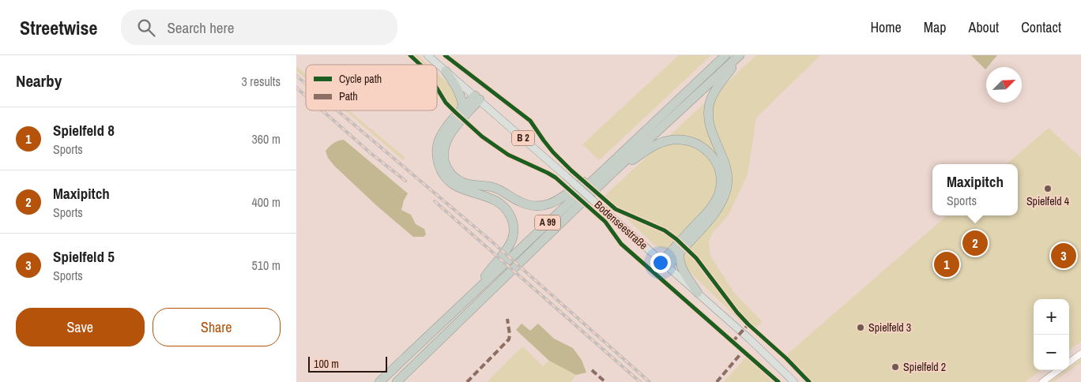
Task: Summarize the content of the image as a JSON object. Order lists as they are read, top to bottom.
{
  "streets": {
    "highway": ["A 99"],
    "main road": ["B 2", "Bodenseestraße"]
  },
  "places": ["Spielfeld 4", "Spielfeld 3", "Spielfeld 2"],
  "legend": ["Cycle path", "Path"],
  "scale_bar": "100 m",
  "north": "top right",
  "page": {
    "header": "Streetwise",
    "search": "Search here",
    "nav": [
      "Home",
      "Map",
      "About",
      "Contact"
    ],
    "heading": ["Nearby", "3 results"],
    "list": [
      {
        "mark": "1",
        "name": "Spielfeld 8",
        "note": "Sports",
        "value": "360 m"
      },
      {
        "mark": "2",
        "name": "Maxipitch",
        "note": "Sports",
        "value": "400 m"
      },
      {
        "mark": "3",
        "name": "Spielfeld 5",
        "note": "Sports",
        "value": "510 m"
      }
    ],
    "popup": ["Maxipitch", "Sports"],
    "pins": ["2", "3", "1"],
    "buttons": ["Save", "Share"],
    "map_buttons": ["+", "−"],
    "scale": "100 m"
  }
}
